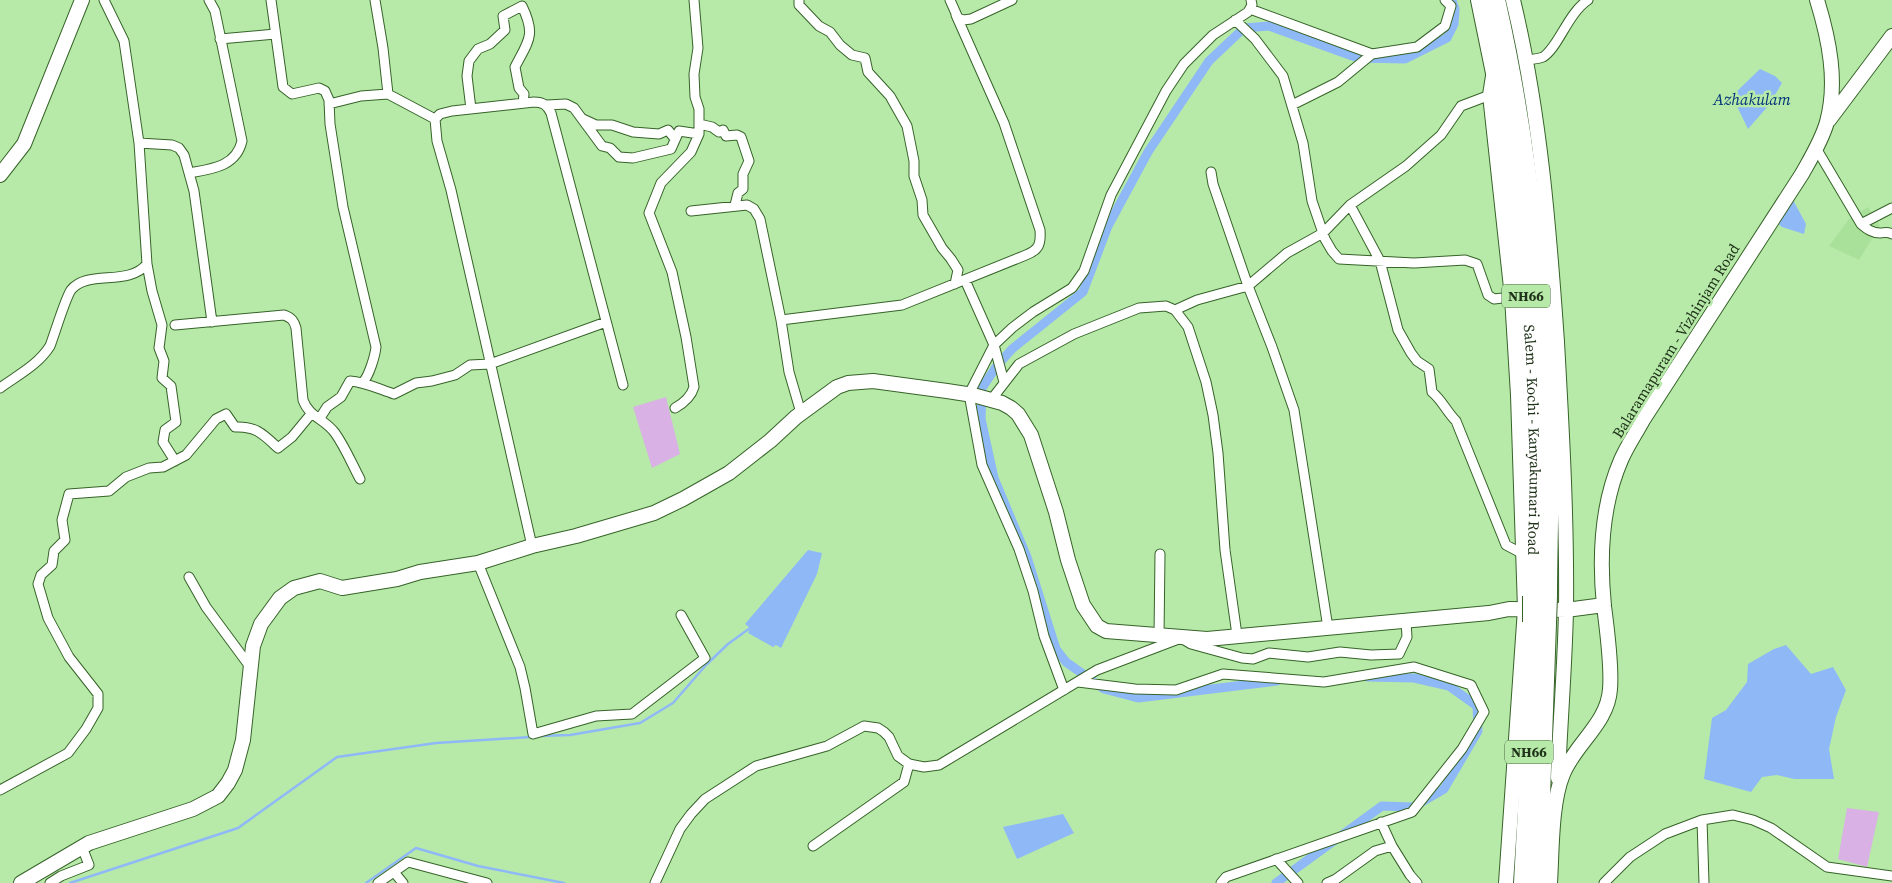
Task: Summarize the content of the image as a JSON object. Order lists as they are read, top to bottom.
{
  "streets": {
    "highway": ["NH66", "Salem - Kochi - Kanyakumari Road"],
    "street": ["Balaramapuram - Vizhinjam Road"]
  },
  "water": ["Azhakulam"]
}
